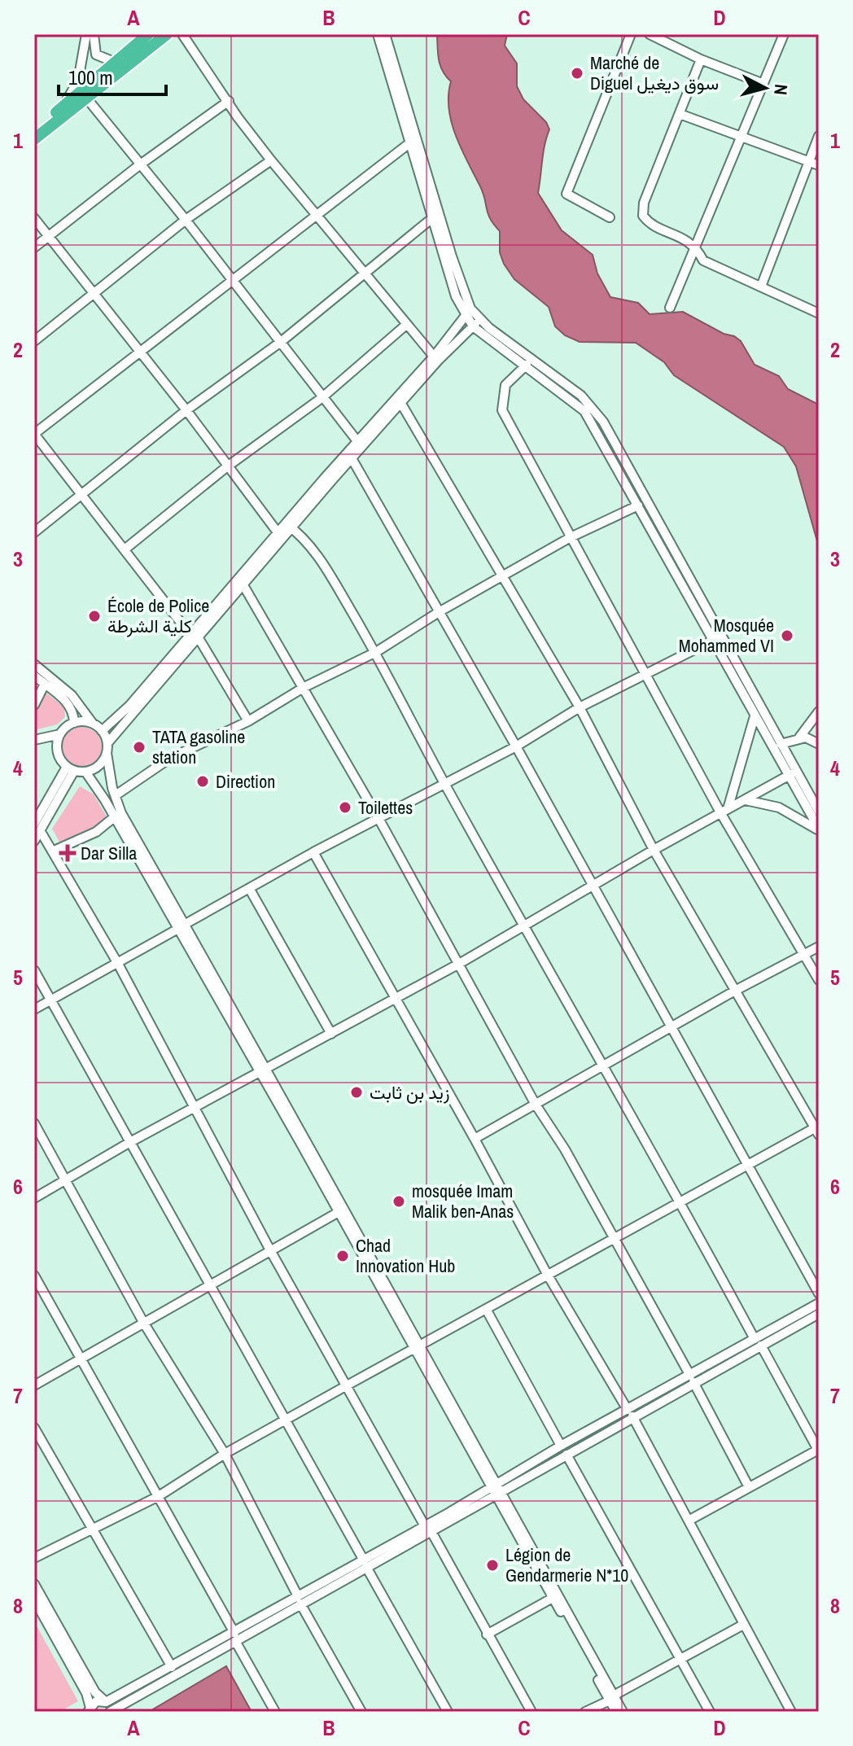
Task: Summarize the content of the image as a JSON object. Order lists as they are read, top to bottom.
{
  "places": {
    "other": [
      "Marché de Diguel سوق ديغيل",
      "École de Police كلية الشرطة",
      "Mosquée Mohammed VI",
      "TATA gasoline station",
      "Direction",
      "Toilettes",
      "زيد بن ثابت",
      "mosquée Imam Malik ben-Anas",
      "Chad Innovation Hub",
      "Légion de Gendarmerie N*10"
    ],
    "health": ["Dar Silla"]
  },
  "scale_bar": "100 m",
  "north": "right",
  "grid": {
    "columns": [
      "A",
      "B",
      "C",
      "D"
    ],
    "rows": [
      "1",
      "2",
      "3",
      "4",
      "5",
      "6",
      "7",
      "8"
    ]
  }
}
